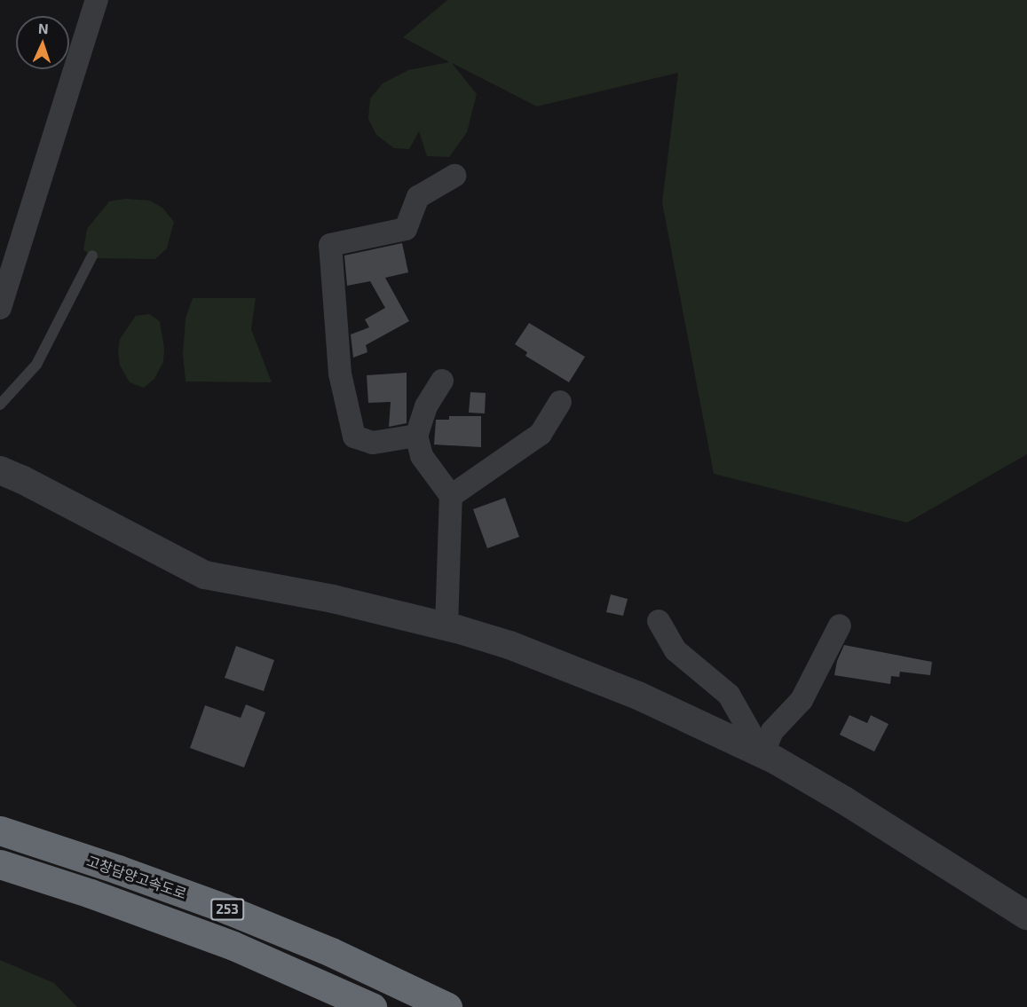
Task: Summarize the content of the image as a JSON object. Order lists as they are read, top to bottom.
{
  "streets": {
    "highway": ["고창담양고속도로", "253"]
  },
  "north": "top"
}
